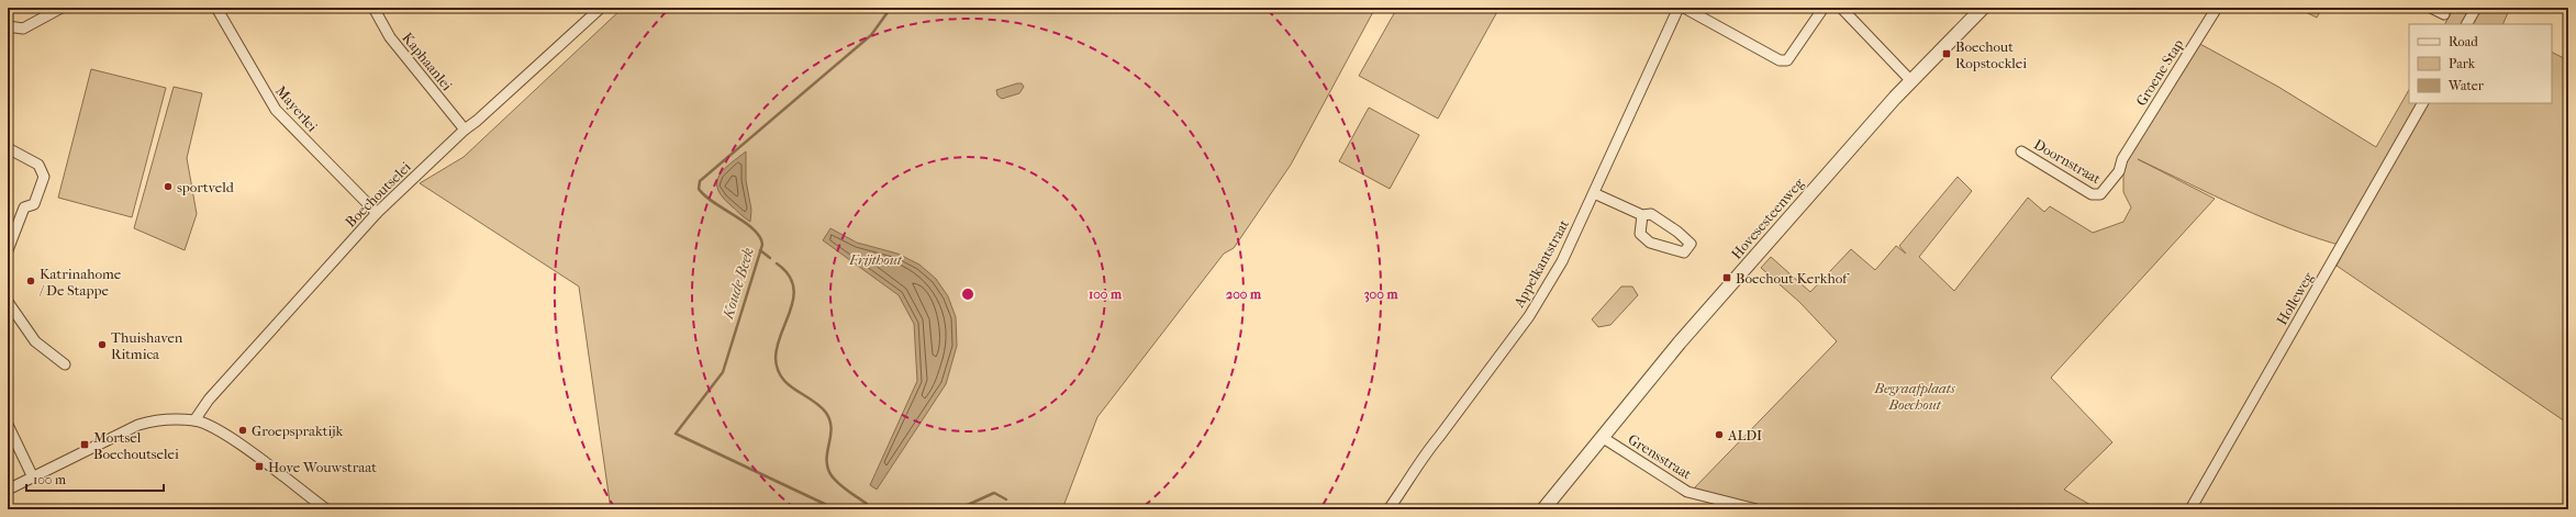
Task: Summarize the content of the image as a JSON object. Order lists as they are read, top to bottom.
{
  "streets": {
    "street": [
      "Kaphaanlei",
      "Groene Stap",
      "Mayerlei",
      "Doornstraat",
      "Boechoutselei",
      "Hovesesteenweg",
      "Appelkantstraat",
      "Holleweg",
      "Grensstraat"
    ]
  },
  "crossings": [
    ["Kaphaanlei", "Boechoutselei"],
    ["Groene Stap", "Doornstraat"],
    ["Mayerlei", "Boechoutselei"],
    ["Hovesesteenweg", "Grensstraat"]
  ],
  "water": ["Koude Beek"],
  "parks": ["Frijthout", "Begraafplaats Boechout"],
  "places": {
    "transit": [
      "Boechout Ropstocklei",
      "Boechout Kerkhof",
      "Mortsel Boechoutselei",
      "Hove Wouwstraat"
    ],
    "other": [
      "sportveld",
      "Katrinahome / De Stappe",
      "Thuishaven Ritmica",
      "Groepspraktijk",
      "ALDI"
    ]
  },
  "legend": ["Road", "Park", "Water"],
  "scale_bar": "100 m",
  "rings": ["100 m", "200 m", "300 m"]
}
